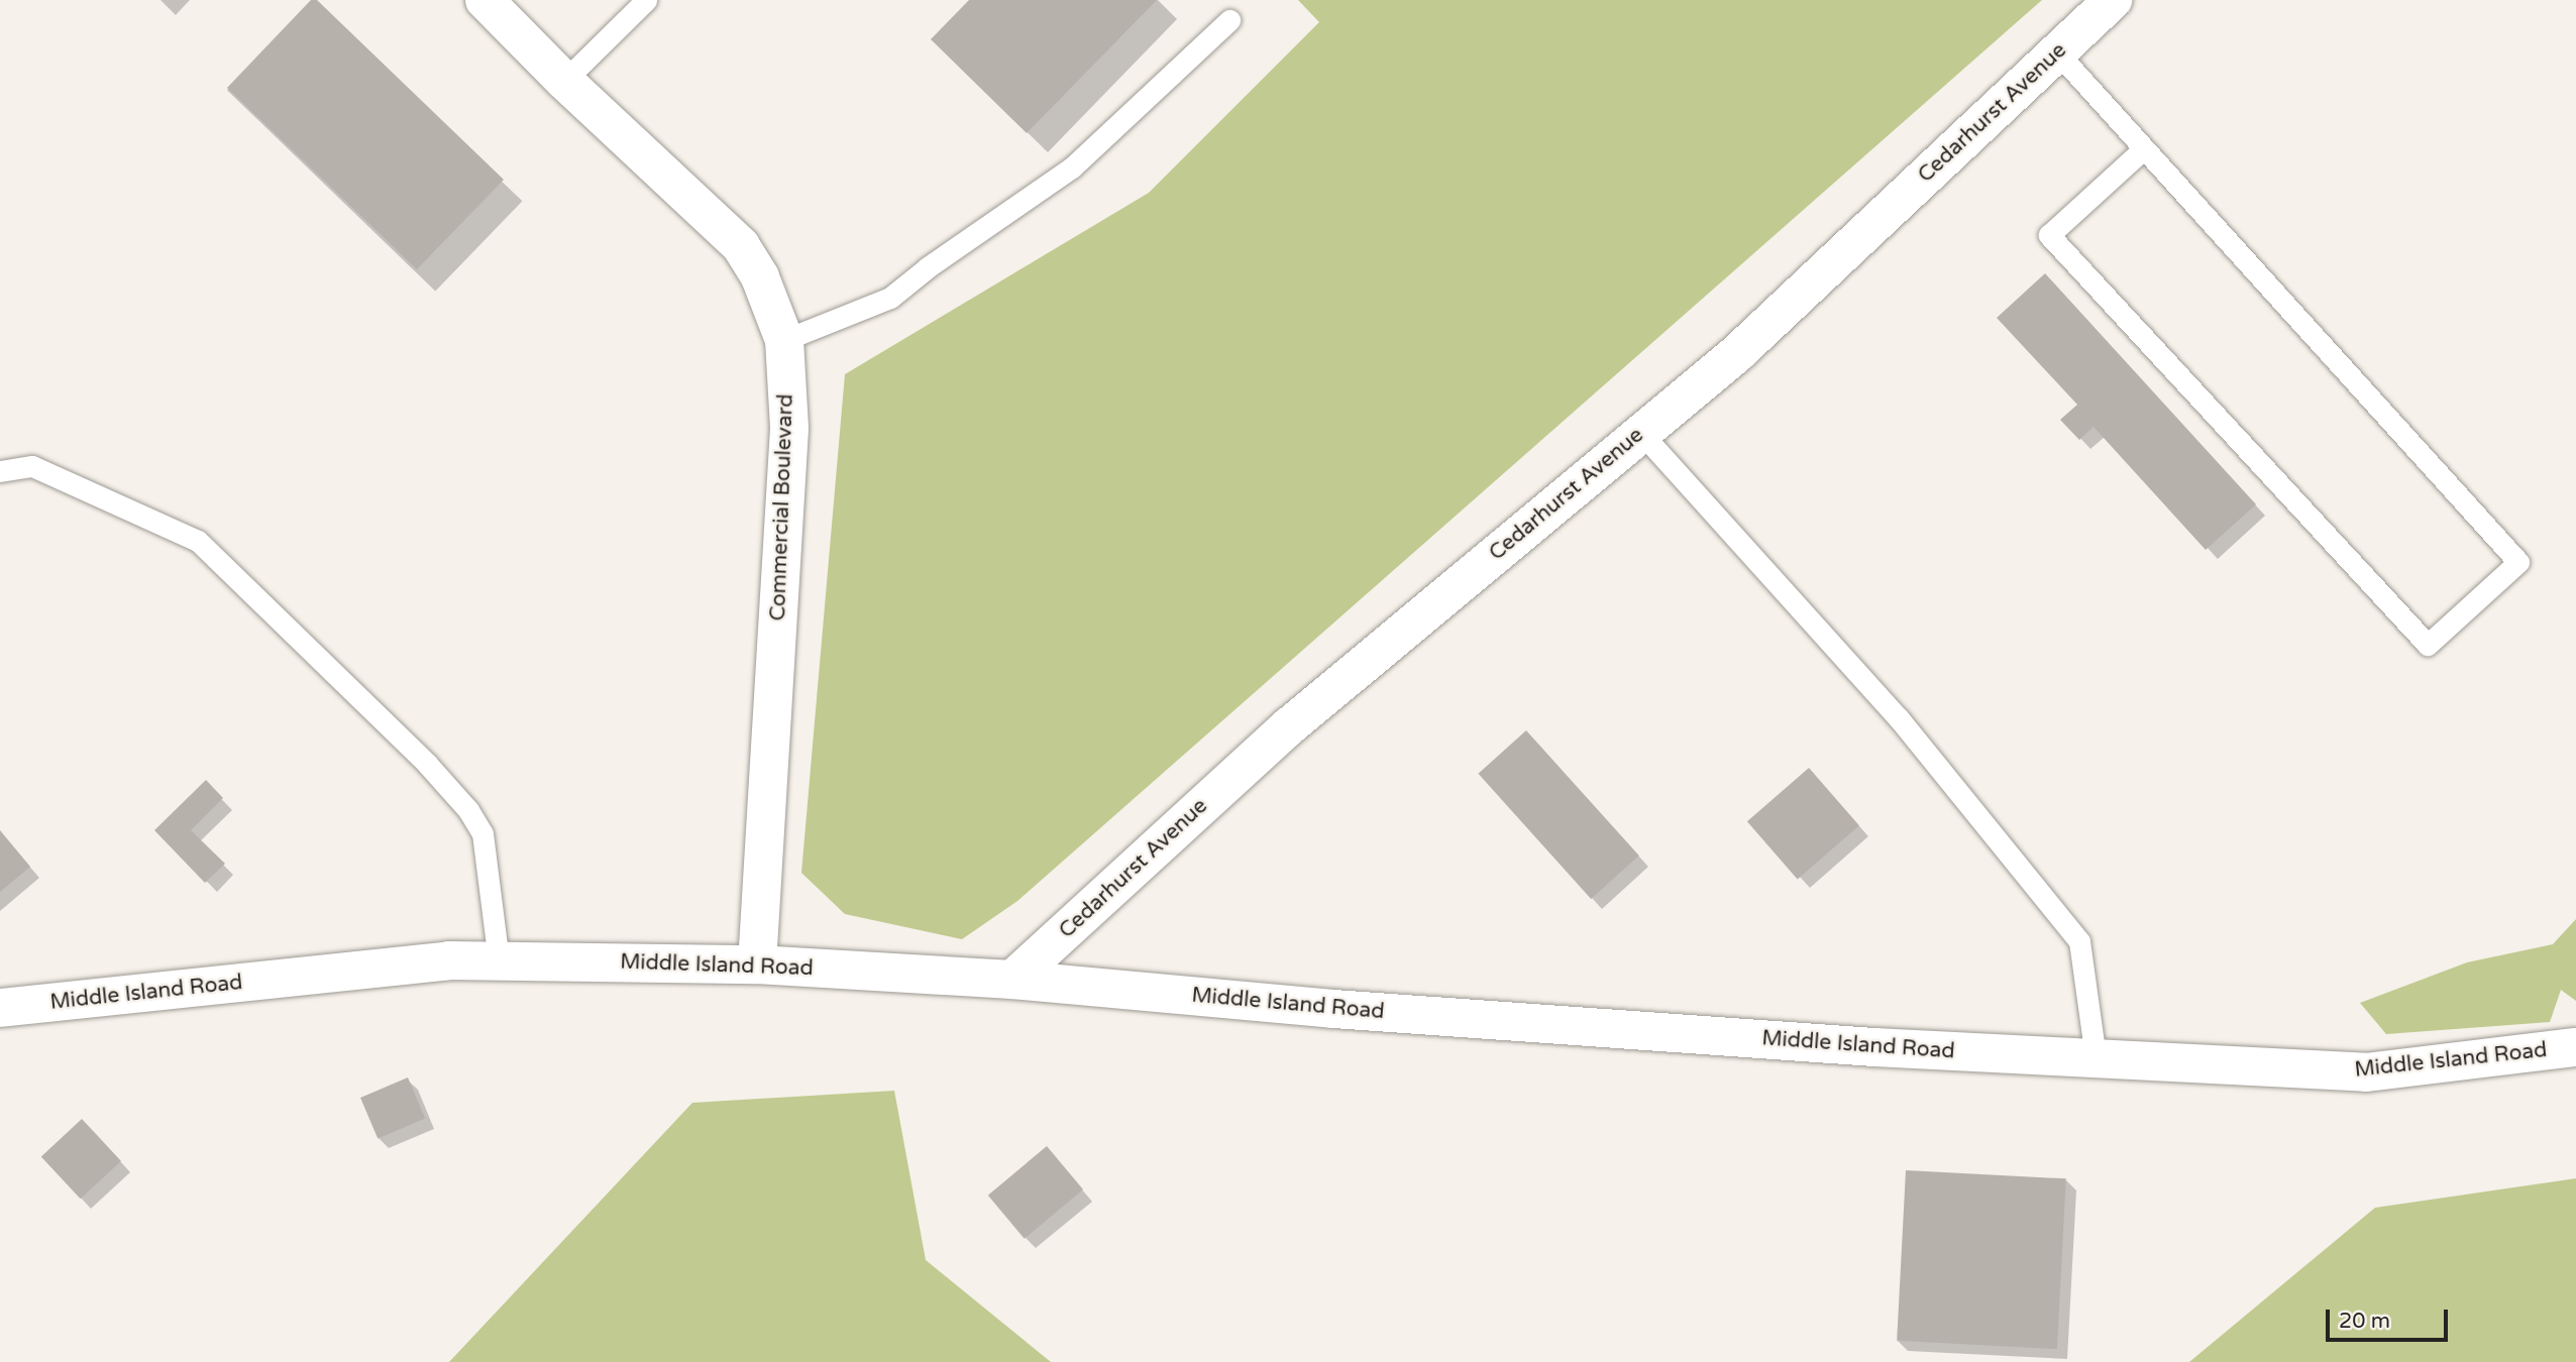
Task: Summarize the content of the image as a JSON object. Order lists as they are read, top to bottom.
{
  "streets": {
    "street": ["Cedarhurst Avenue", "Commercial Boulevard", "Middle Island Road"]
  },
  "crossings": [
    ["Cedarhurst Avenue", "Middle Island Road"],
    ["Commercial Boulevard", "Middle Island Road"]
  ],
  "scale_bar": "20 m"
}
